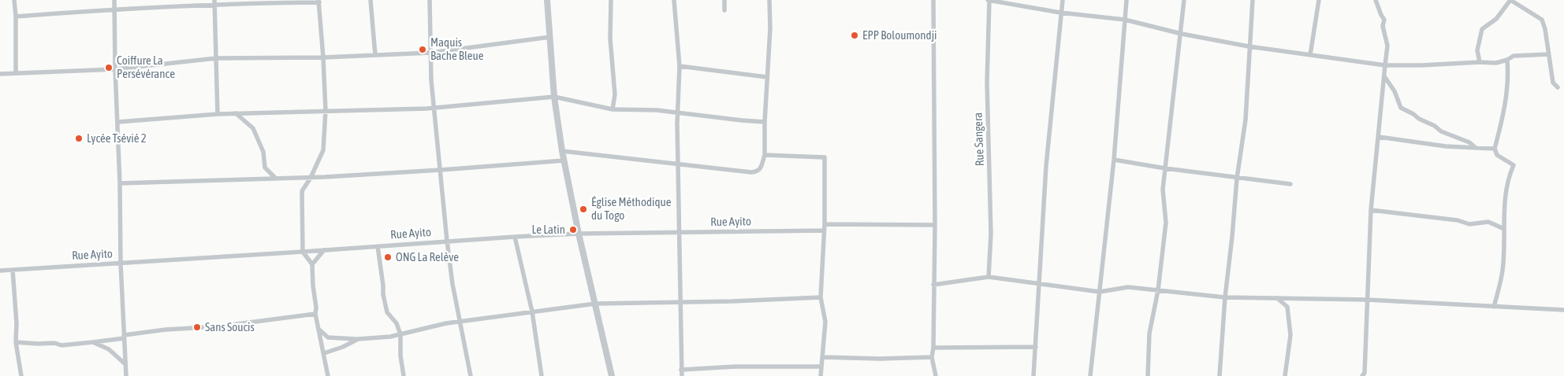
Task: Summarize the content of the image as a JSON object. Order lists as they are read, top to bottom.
{
  "streets": {
    "street": ["Rue Sangera", "Rue Ayito"]
  },
  "places": [
    "EPP Boloumondji",
    "Maquis Bache Bleue",
    "Coiffure La Persévérance",
    "Lycée Tsévié 2",
    "Église Méthodique du Togo",
    "Le Latin",
    "ONG La Relève",
    "Sans Soucis"
  ]
}
